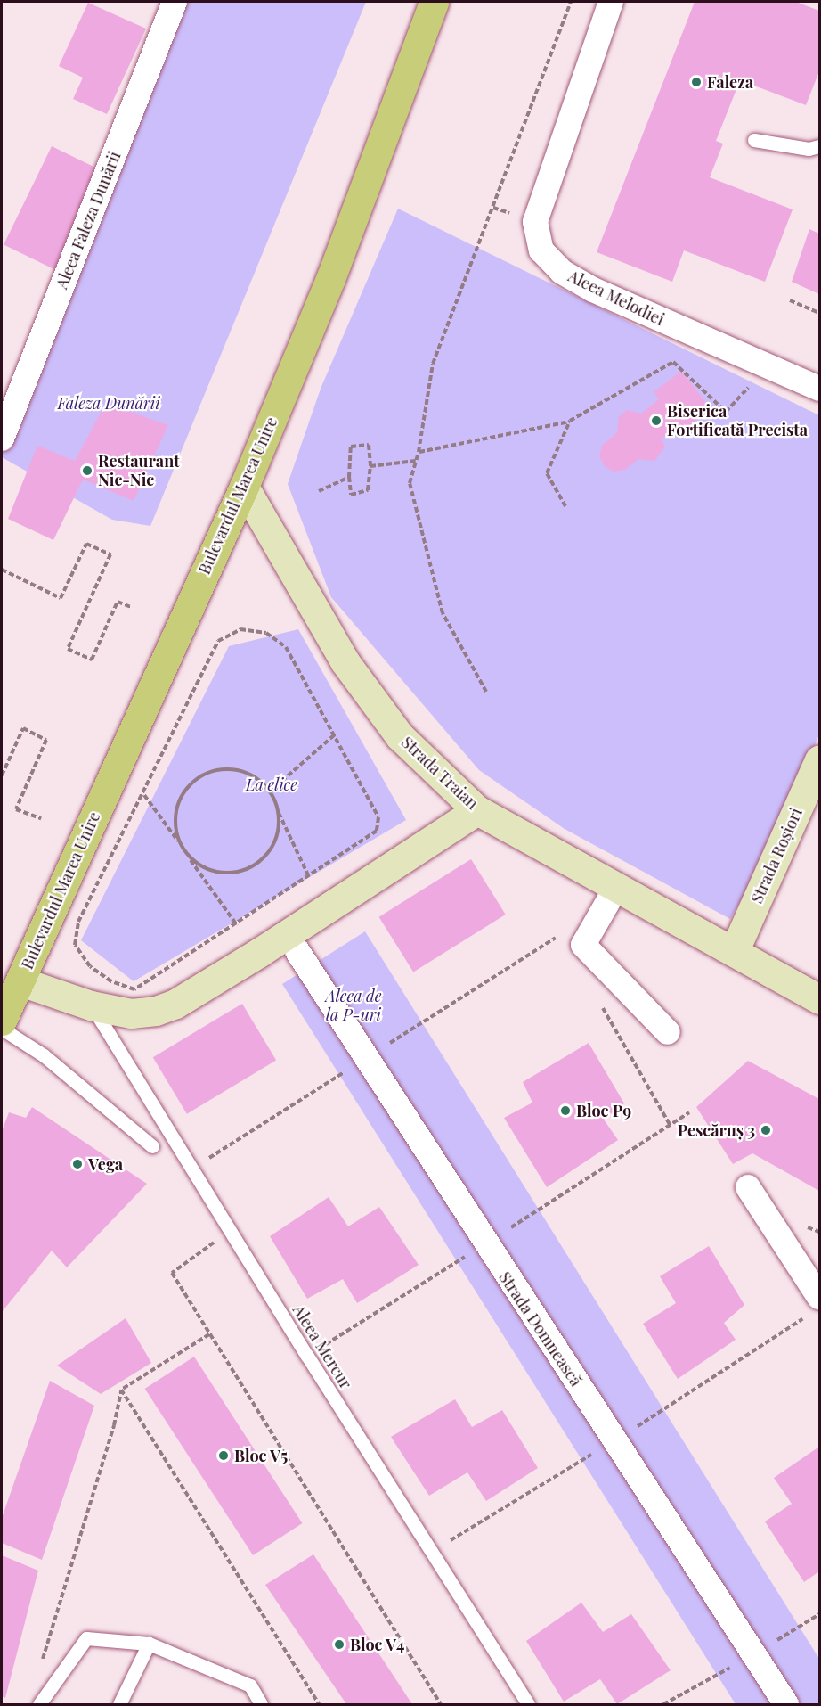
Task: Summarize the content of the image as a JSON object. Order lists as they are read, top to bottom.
{
  "streets": {
    "main road": ["Bulevardul Marea Unire", "Strada Traian", "Strada Roșiori"],
    "street": ["Aleea Faleza Dunării", "Aleea Melodiei", "Strada Domnească"],
    "lane": ["Aleea Mercur"]
  },
  "crossings": [
    ["Bulevardul Marea Unire", "Strada Traian"],
    ["Bulevardul Marea Unire", "Aleea Mercur"],
    ["Strada Traian", "Strada Roșiori"]
  ],
  "parks": ["Faleza Dunării", "La elice", "Aleea de la P-uri"],
  "places": [
    "Faleza",
    "Biserica Fortificată Precista",
    "Restaurant Nic-Nic",
    "Bloc P9",
    "Pescăruș 3",
    "Vega",
    "Bloc V5",
    "Bloc V4"
  ]
}
